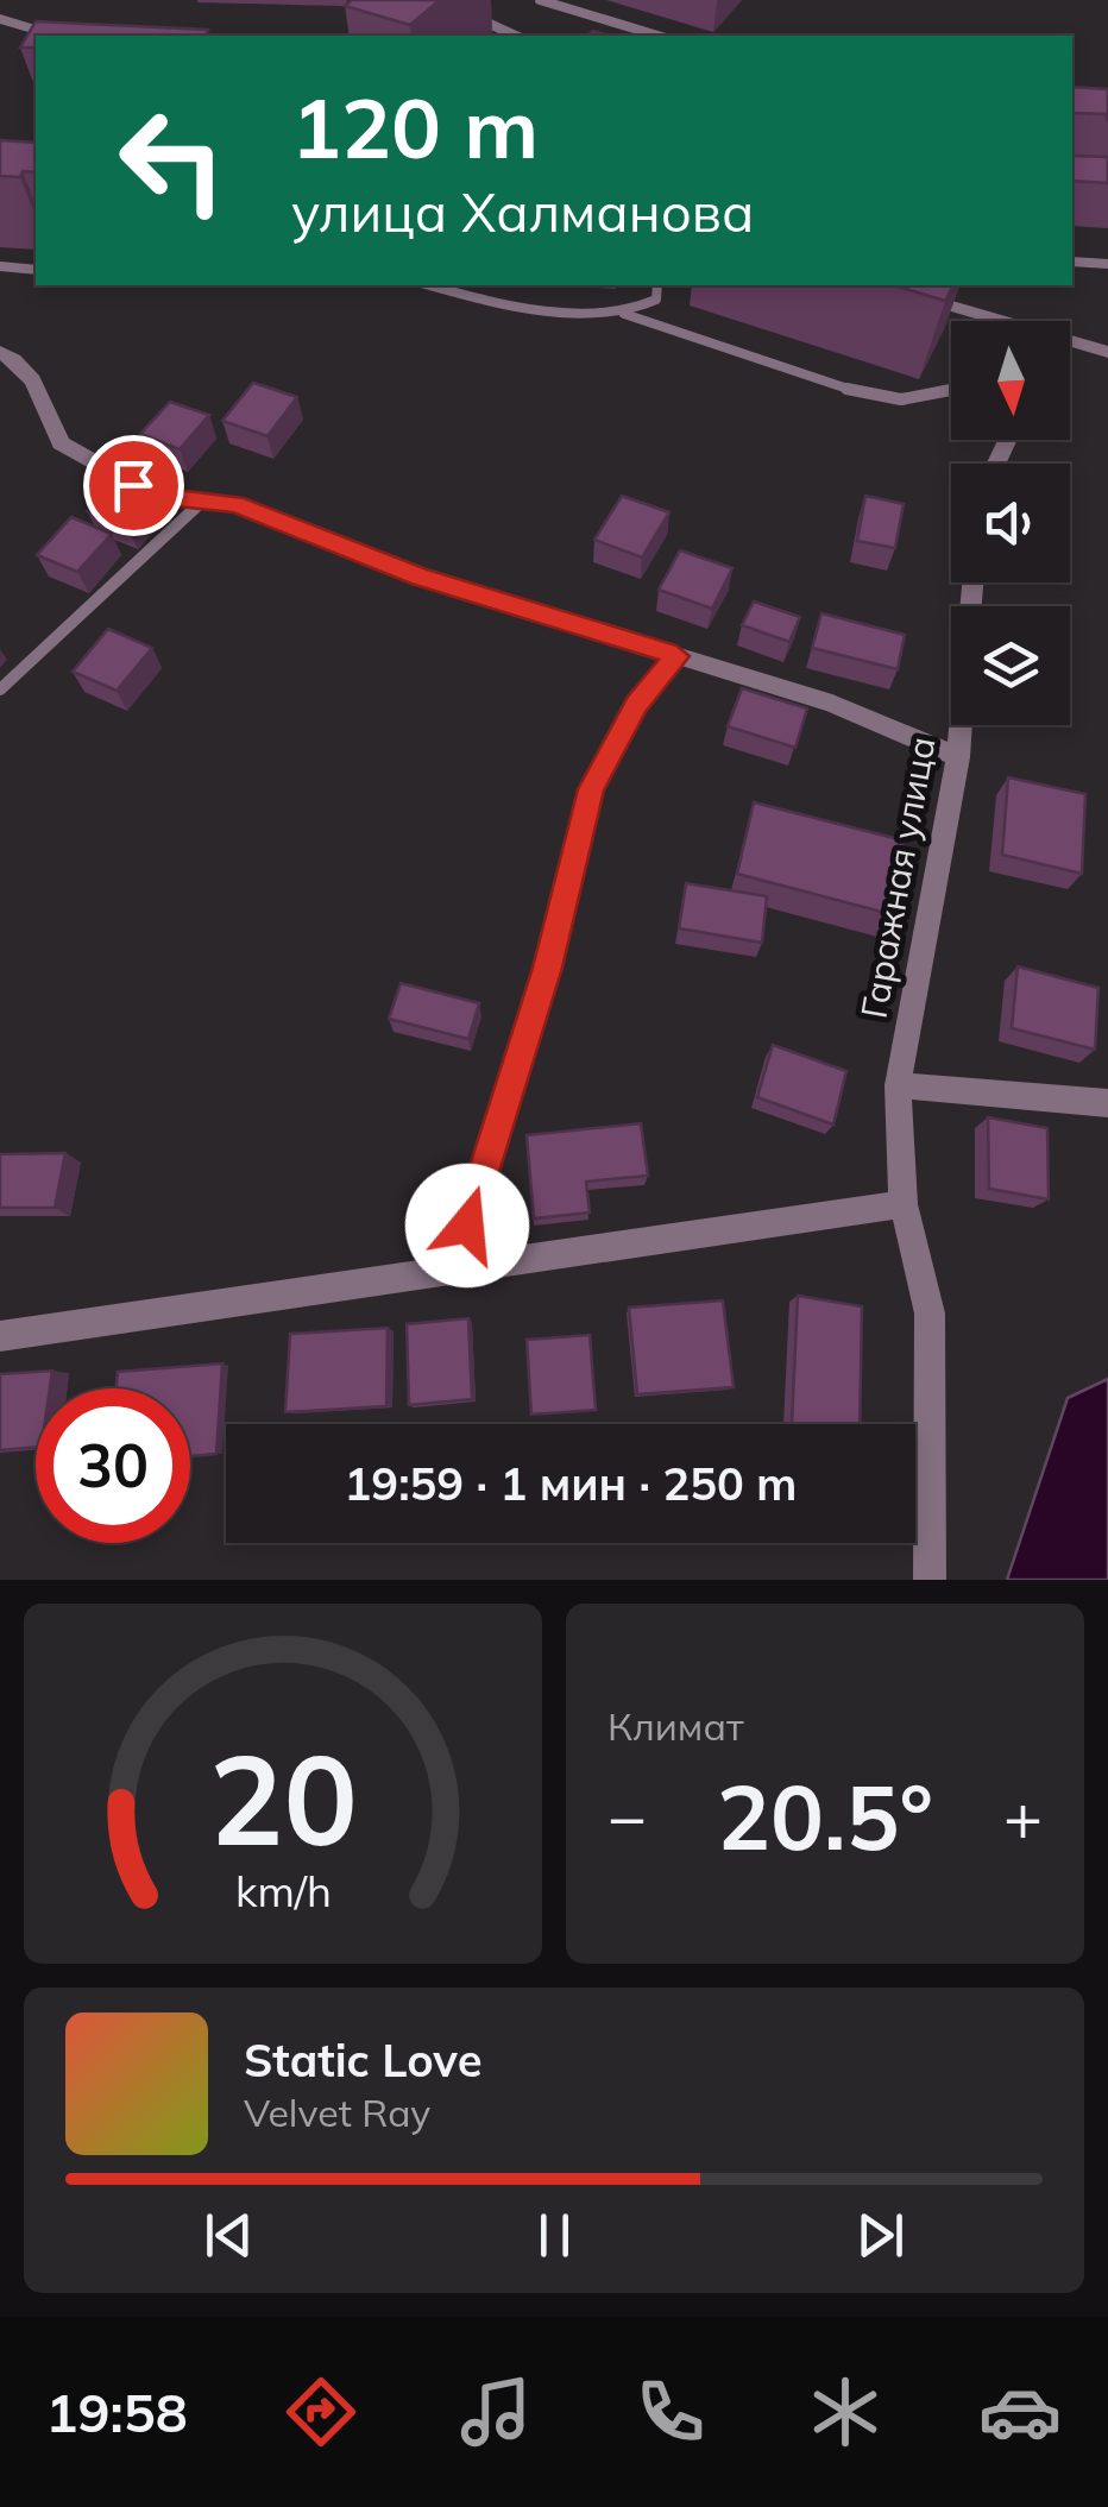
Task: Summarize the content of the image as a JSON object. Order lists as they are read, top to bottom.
{
  "streets": {
    "street": ["Гаражная улица"]
  },
  "north": "bottom",
  "page": {
    "turn": ["120 m", "улица Халманова"],
    "limit": "30",
    "trip": "19:59 · 1 мин · 250 m",
    "tile": "Климат",
    "heat": ["−", "20.5°", "+"],
    "song": ["Static Love", "Velvet Ray"],
    "tabs": "19:58",
    "gauge": ["20", "km/h"]
  }
}
